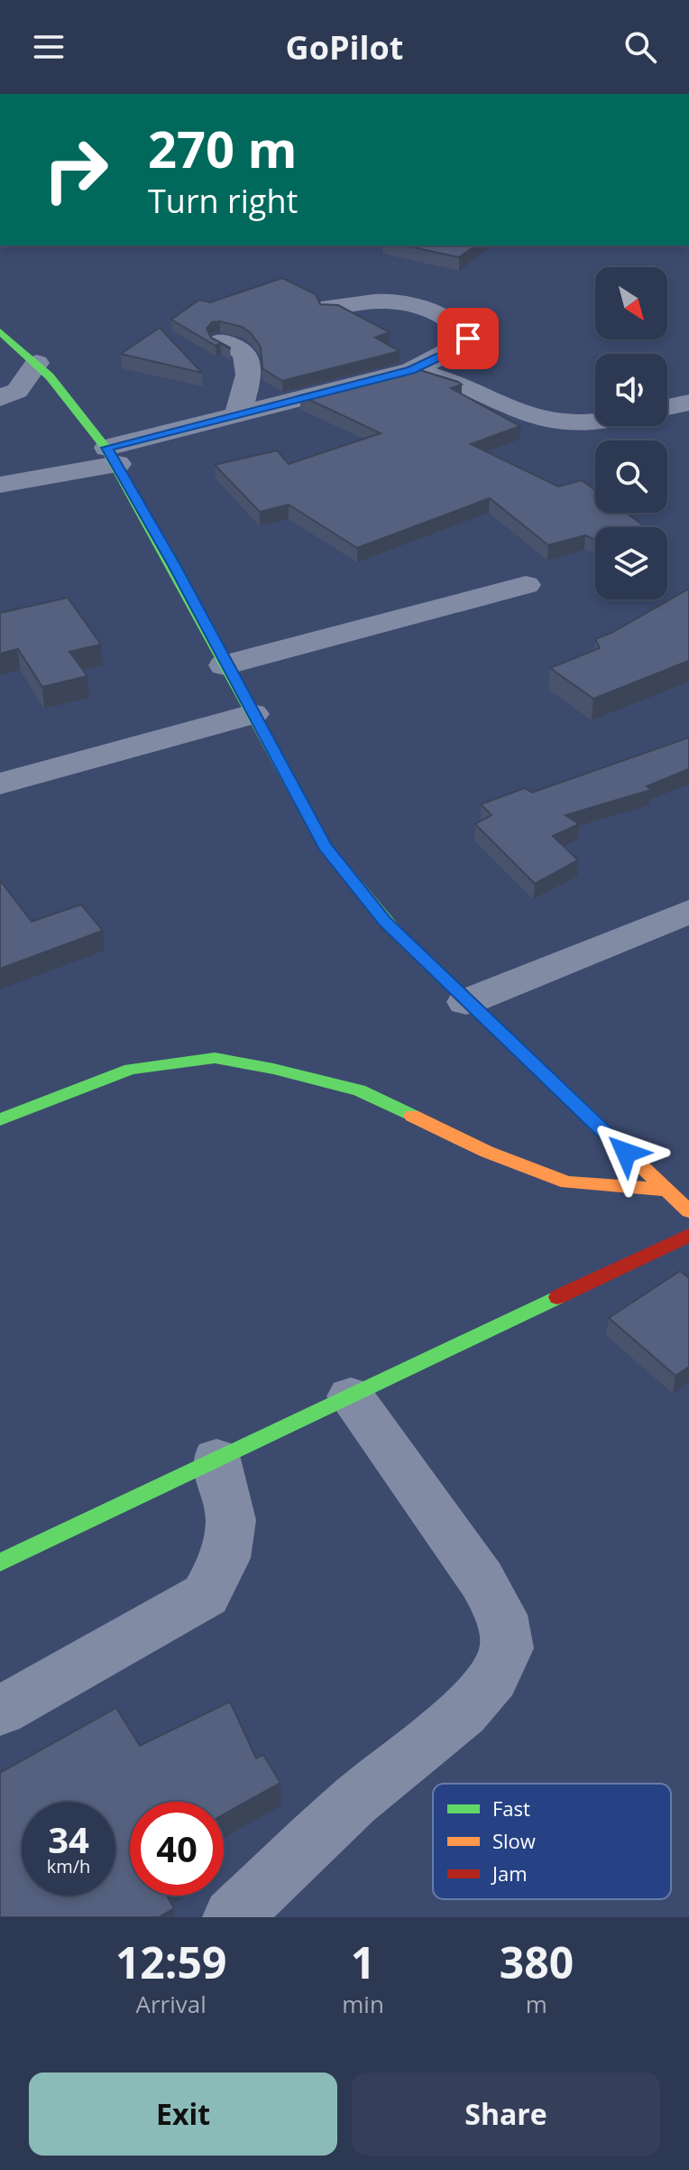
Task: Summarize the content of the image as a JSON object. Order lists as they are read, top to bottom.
{
  "legend": ["Fast", "Slow", "Jam"],
  "north": "bottom right",
  "page": {
    "header": "GoPilot",
    "turn": ["270 m", "Turn right"],
    "speed": "34 km/h",
    "limit": "40",
    "eta": [
      "12:59",
      "Arrival",
      "1",
      "min",
      "380",
      "m"
    ],
    "buttons": ["Exit", "Share"]
  }
}
